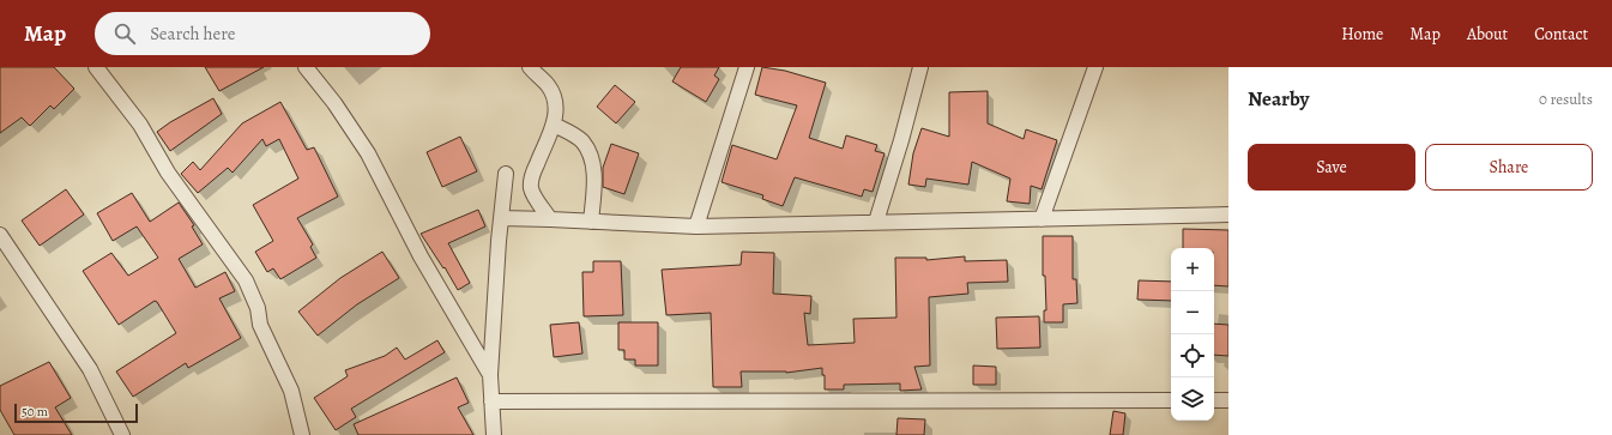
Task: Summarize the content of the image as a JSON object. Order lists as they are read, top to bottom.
{
  "scale_bar": "50 m",
  "page": {
    "header": "Map",
    "search": "Search here",
    "nav": [
      "Home",
      "Map",
      "About",
      "Contact"
    ],
    "heading": ["Nearby", "0 results"],
    "buttons": ["Save", "Share"],
    "map_buttons": ["+", "−"],
    "scale": "50 m"
  }
}
